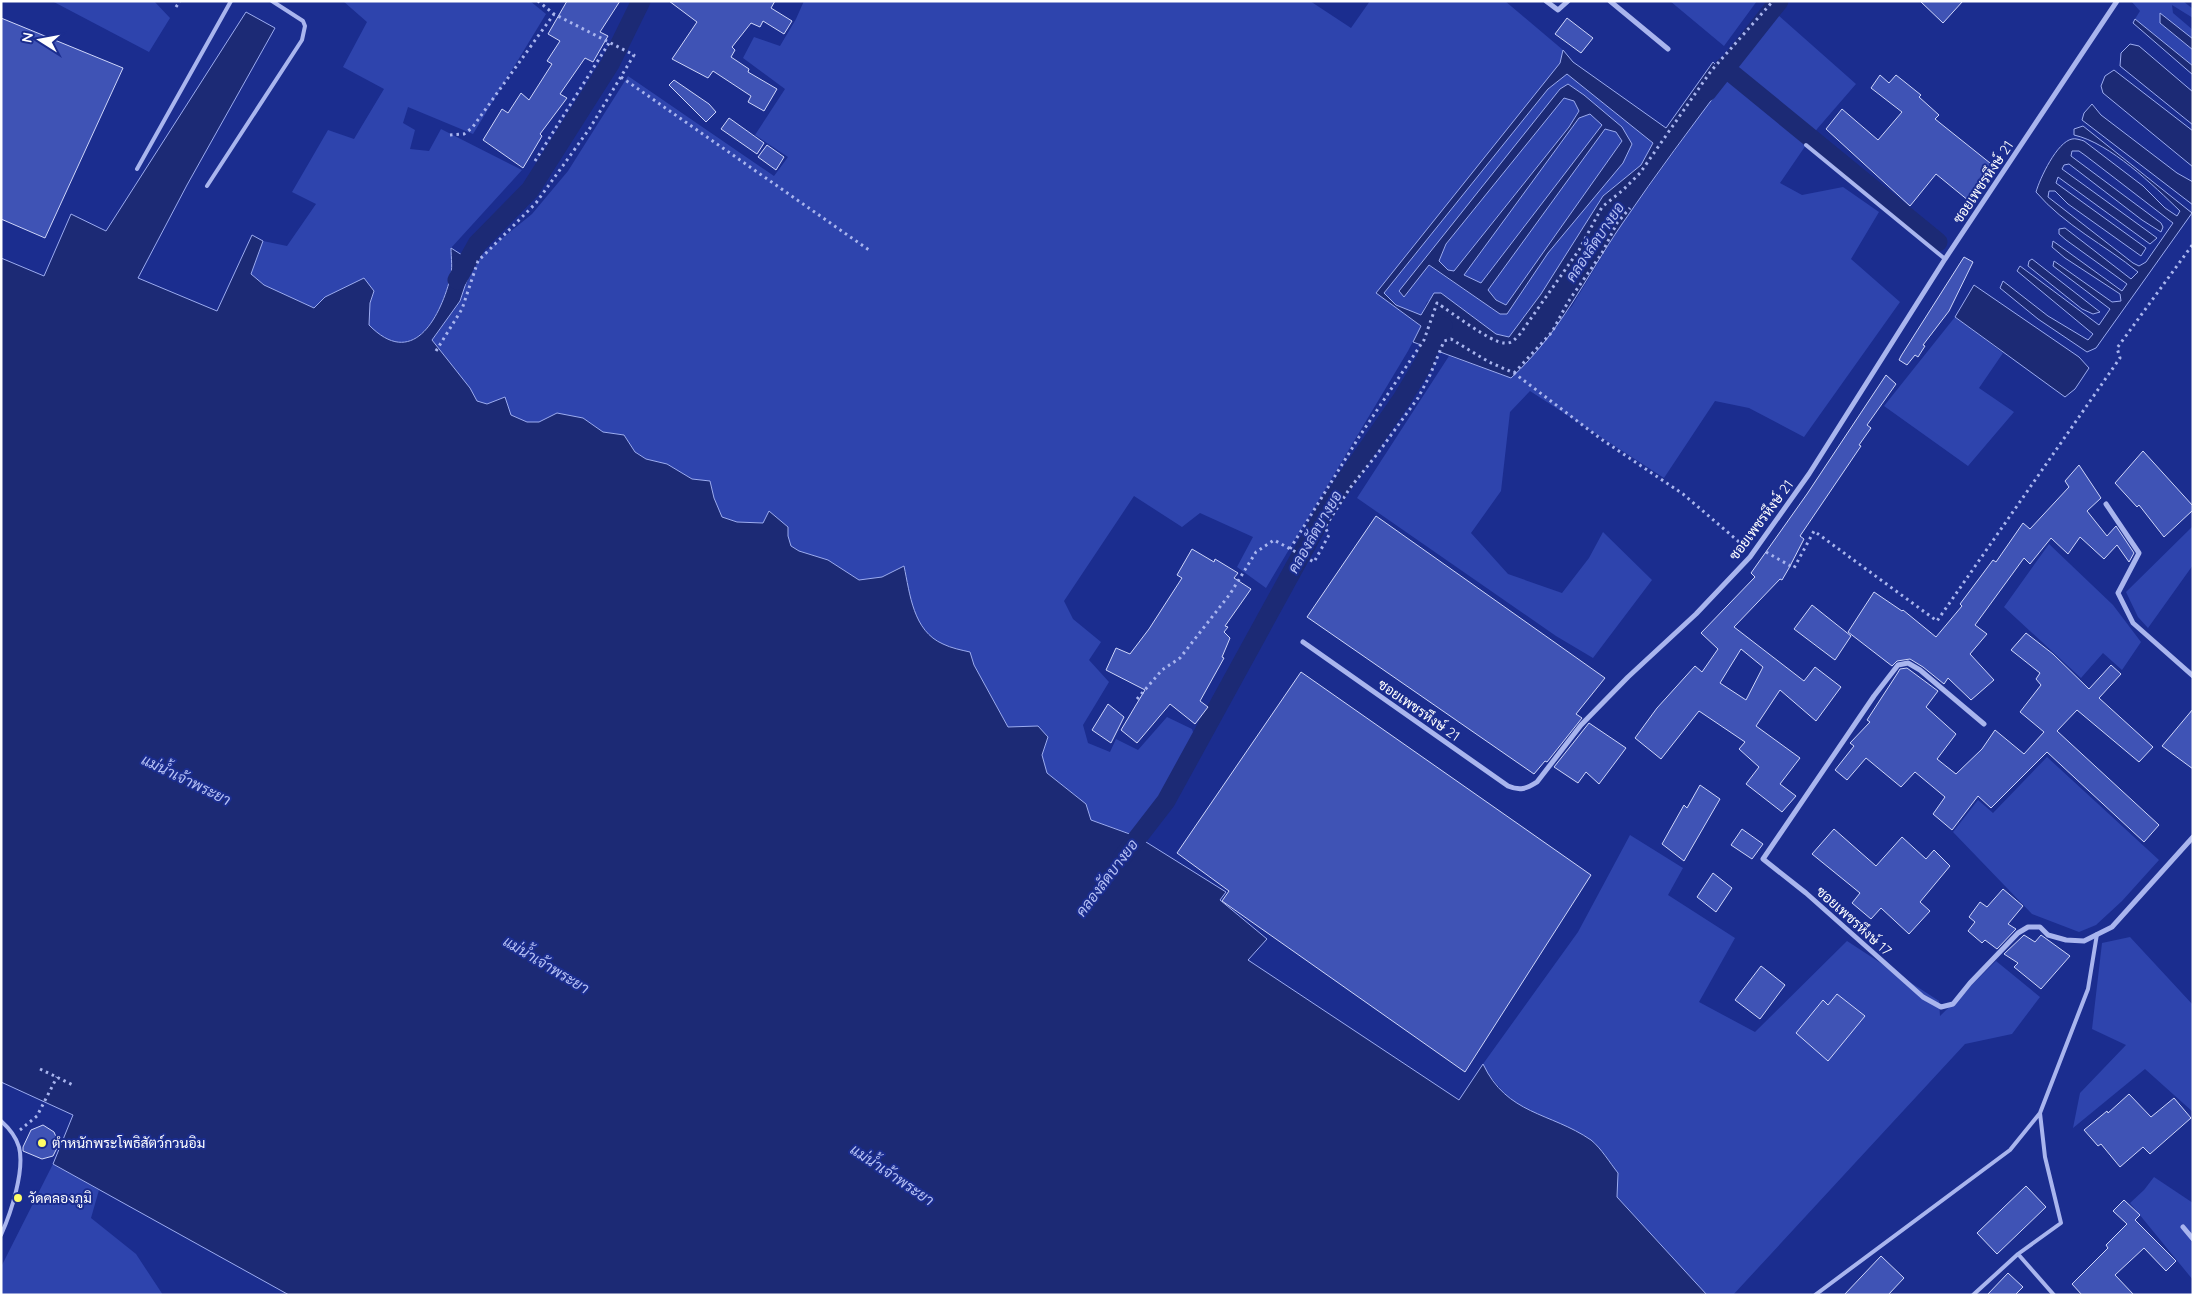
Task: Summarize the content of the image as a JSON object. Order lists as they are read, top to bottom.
{
  "streets": {
    "street": ["ซอยเพชรหึงษ์ 21", "ซอยเพชรหึงษ์ 17"]
  },
  "water": ["คลองลัดบางยอ", "แม่น้ำเจ้าพระยา"],
  "places": ["ตำหนักพระโพธิสัตว์กวนอิม", "วัดคลองภูมิ"],
  "north": "left"
}
